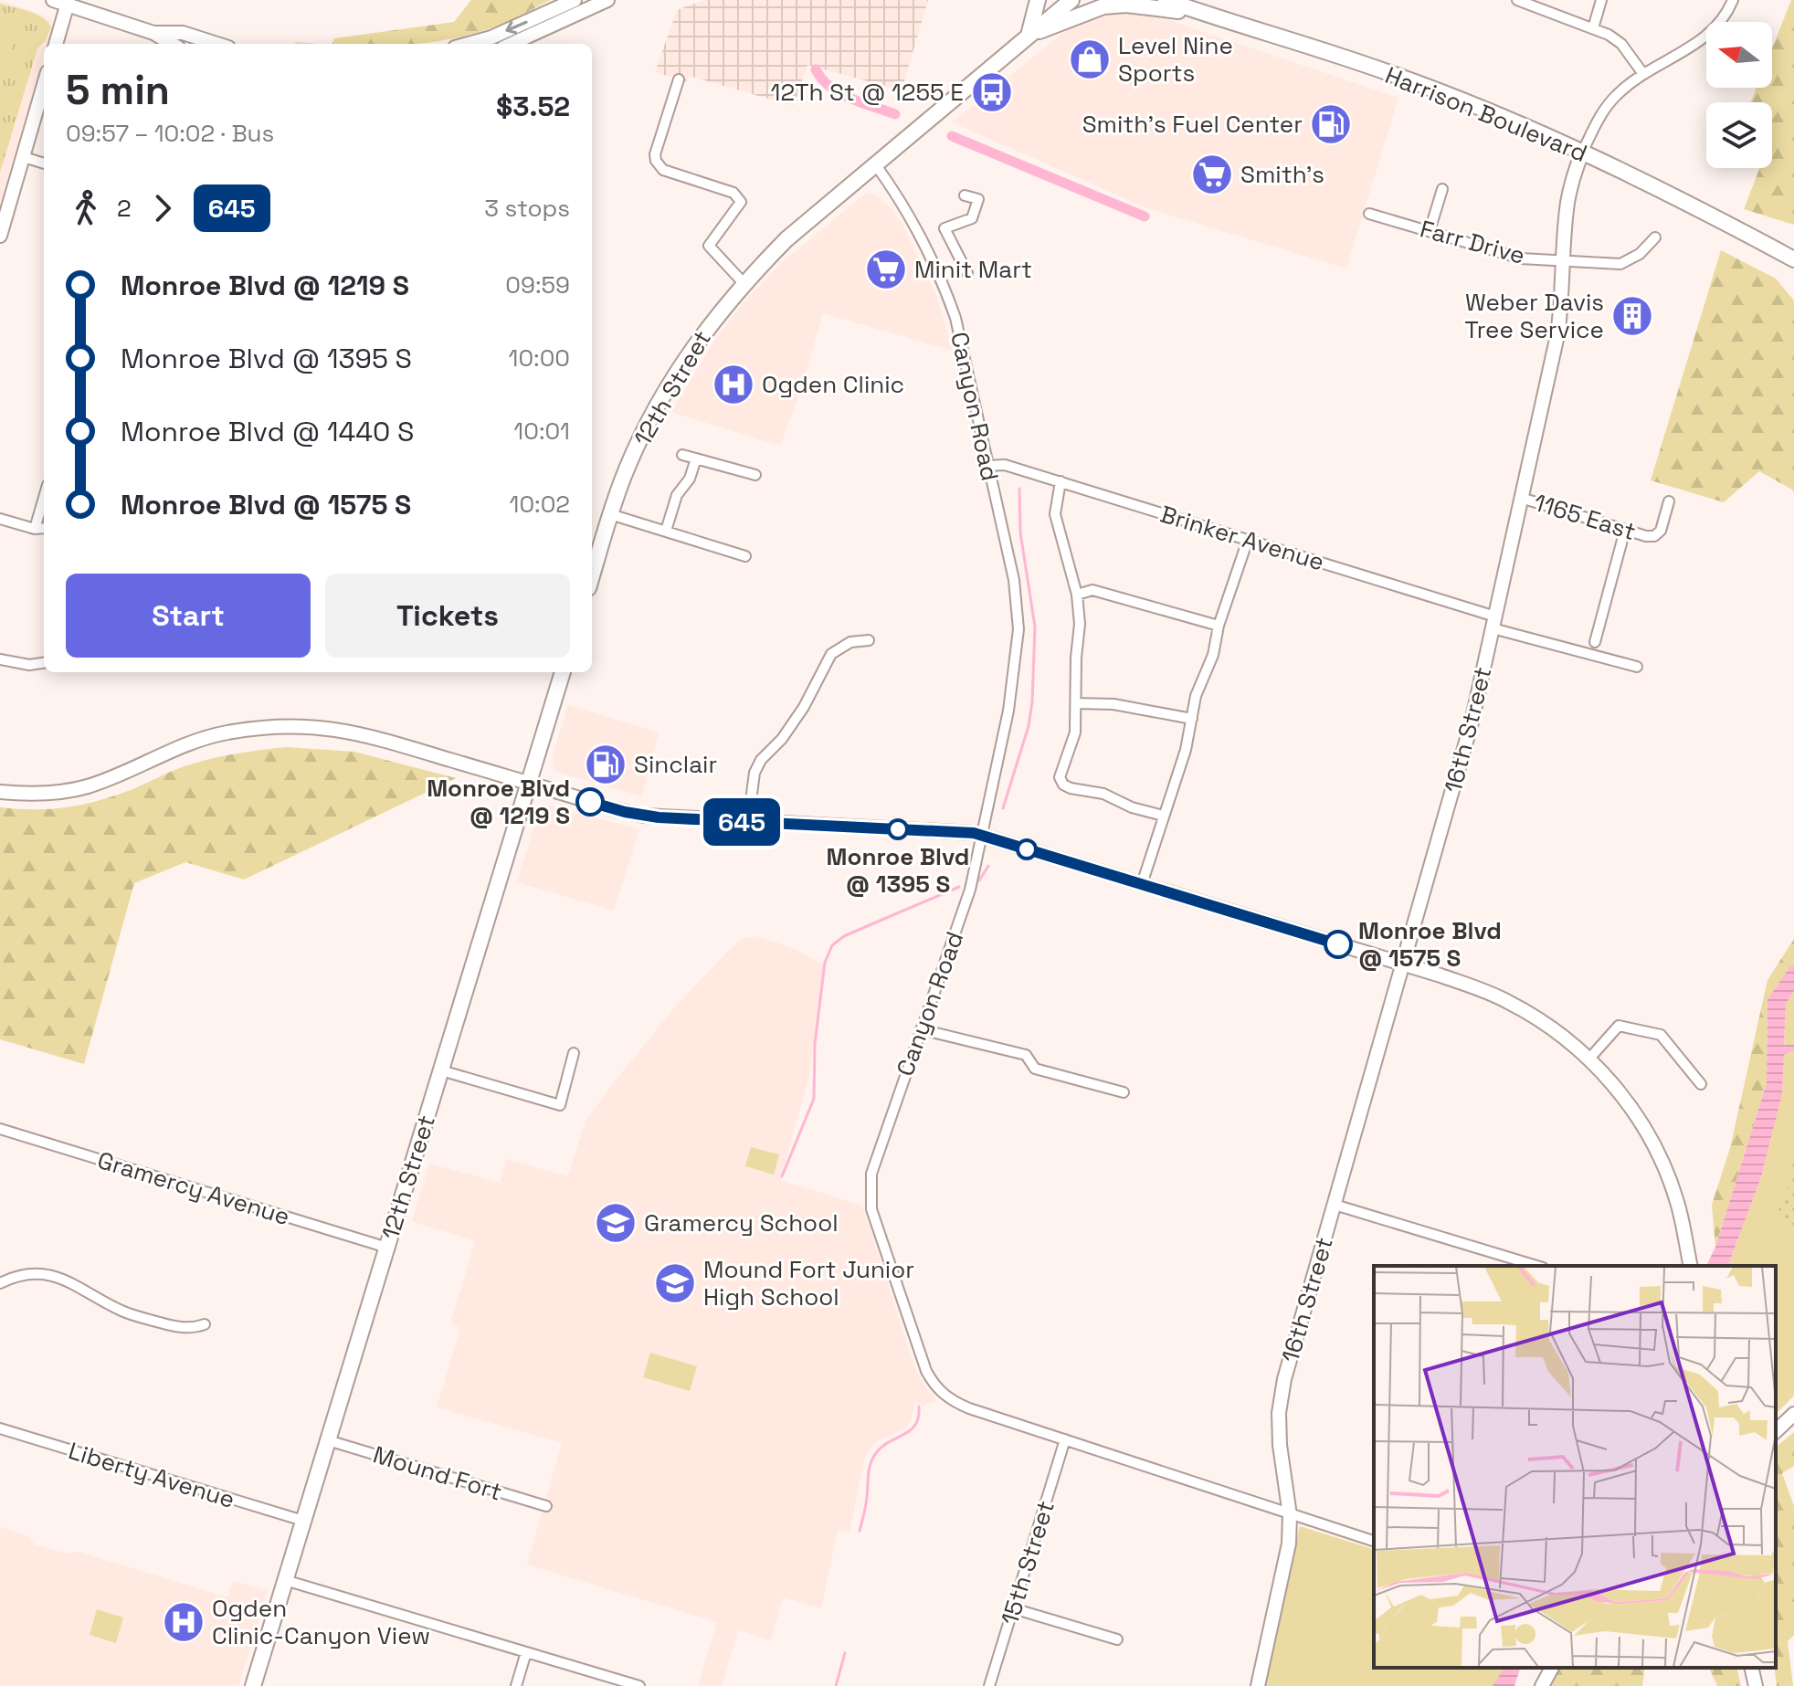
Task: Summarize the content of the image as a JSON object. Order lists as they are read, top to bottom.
{
  "streets": {
    "main road": ["Harrison Boulevard", "12th Street", "16th Street"],
    "street": [
      "Farr Drive",
      "Canyon Road",
      "1165 East",
      "Brinker Avenue",
      "Gramercy Avenue",
      "Mound Fort",
      "Liberty Avenue",
      "15th Street"
    ]
  },
  "crossings": [
    ["Harrison Boulevard", "16th Street"],
    ["Farr Drive", "16th Street"],
    ["12th Street", "Canyon Road"],
    ["12th Street", "Gramercy Avenue"],
    ["12th Street", "Mound Fort"],
    ["12th Street", "Liberty Avenue"],
    ["Canyon Road", "Brinker Avenue"],
    ["Canyon Road", "16th Street"],
    ["Canyon Road", "15th Street"],
    ["1165 East", "16th Street"],
    ["Brinker Avenue", "16th Street"]
  ],
  "places": {
    "shop": ["Level Nine Sports"],
    "bus stop": ["12Th St @ 1255 E"],
    "fuel station": ["Smith's Fuel Center", "Sinclair"],
    "supermarket": ["Smith's", "Minit Mart"],
    "building": ["Weber Davis Tree Service"],
    "hospital": ["Ogden Clinic", "Ogden Clinic-Canyon View"],
    "other": ["Monroe Blvd @ 1219 S", "Monroe Blvd @ 1395 S", "Monroe Blvd @ 1575 S"],
    "school or university": ["Gramercy School", "Mound Fort Junior High School"]
  },
  "lines": ["bus line 645"],
  "north": "left",
  "page": {
    "on_map": "645",
    "heading": ["5 min", "09:57 – 10:02 · Bus", "$3.52"],
    "legs": ["2", "645", "3 stops"],
    "list": [
      {
        "name": "Monroe Blvd @ 1219 S",
        "value": "09:59"
      },
      {
        "name": "Monroe Blvd @ 1395 S",
        "value": "10:00"
      },
      {
        "name": "Monroe Blvd @ 1440 S",
        "value": "10:01"
      },
      {
        "name": "Monroe Blvd @ 1575 S",
        "value": "10:02"
      }
    ],
    "buttons": ["Start", "Tickets"]
  }
}
